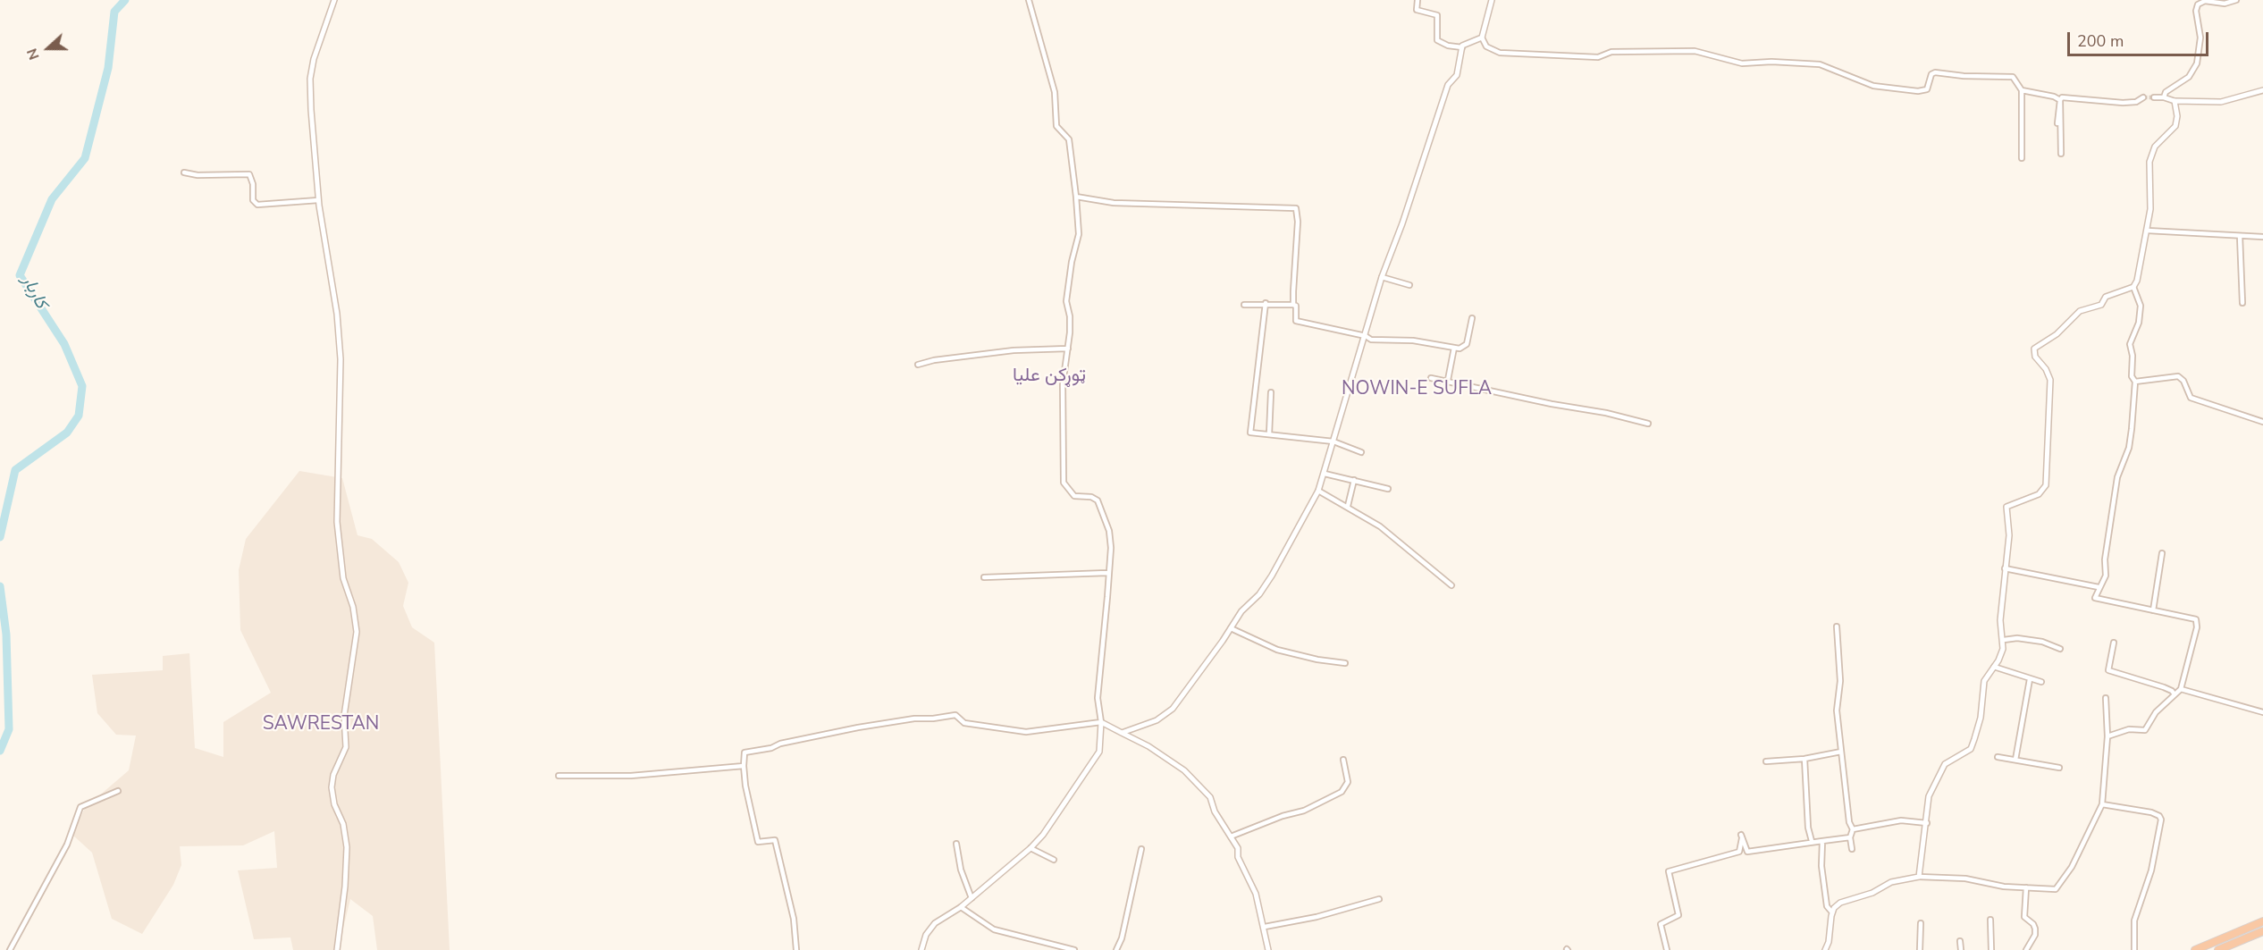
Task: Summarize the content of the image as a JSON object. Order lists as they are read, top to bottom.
{
  "districts": ["ټوړکن علیا", "NOWIN-E SUFLA", "SAWRESTAN"],
  "water": ["کاربار"],
  "scale_bar": "200 m",
  "north": "left"
}
